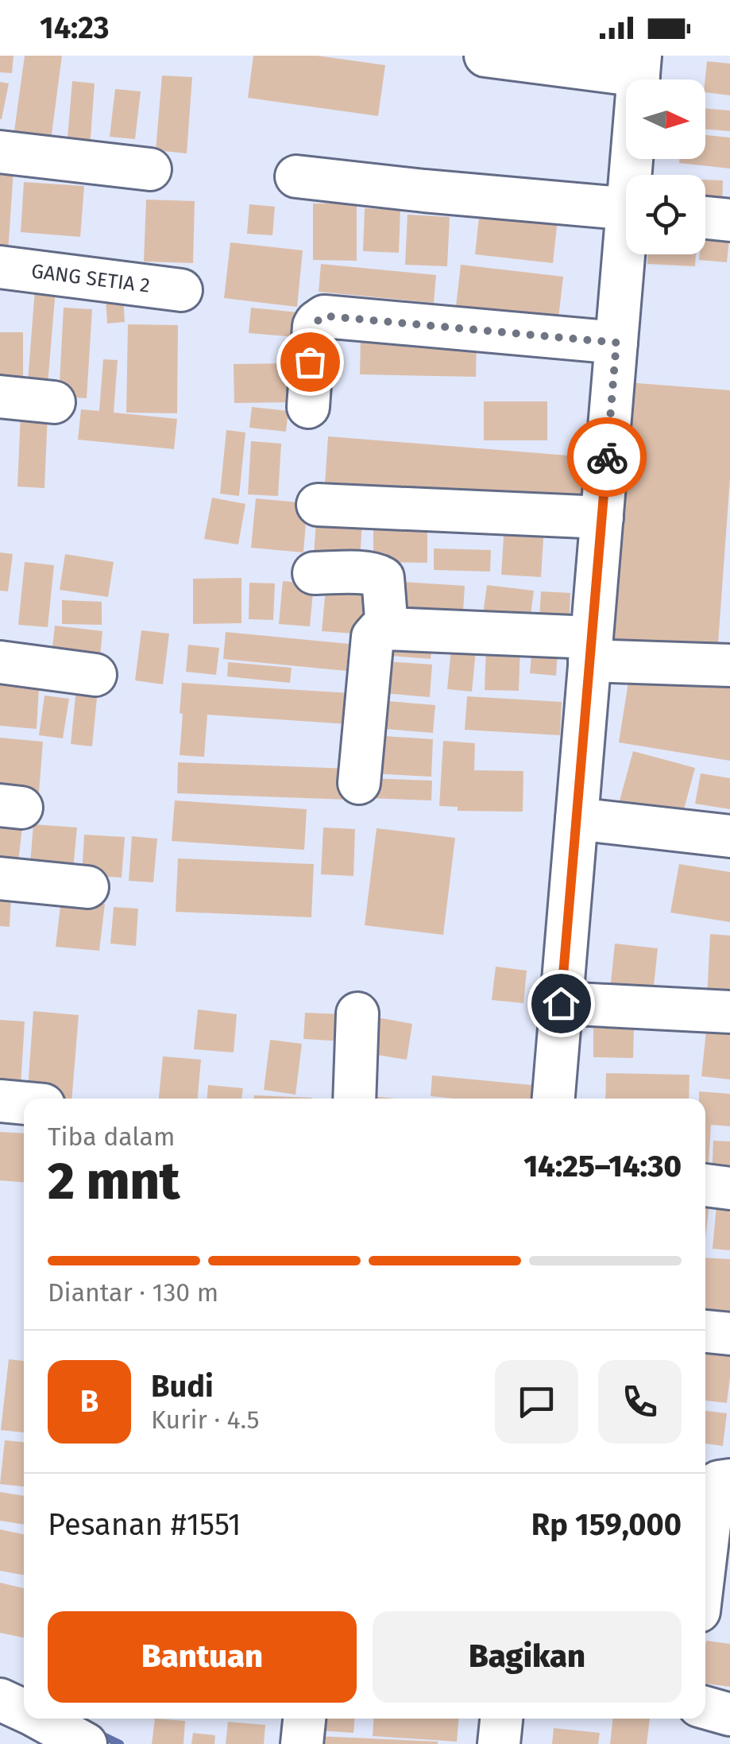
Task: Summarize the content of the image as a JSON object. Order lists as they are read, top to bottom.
{
  "streets": {
    "street": ["GANG SETIA 2"]
  },
  "north": "right",
  "page": {
    "status": "14:23",
    "heading": ["2 mnt", "Tiba dalam", "14:25–14:30"],
    "panel": [
      "Budi",
      "Kurir · 4.5",
      "Pesanan #1551",
      "Rp 159,000"
    ],
    "bar": "Diantar · 130 m",
    "round": "B",
    "buttons": ["Bantuan", "Bagikan"]
  }
}
